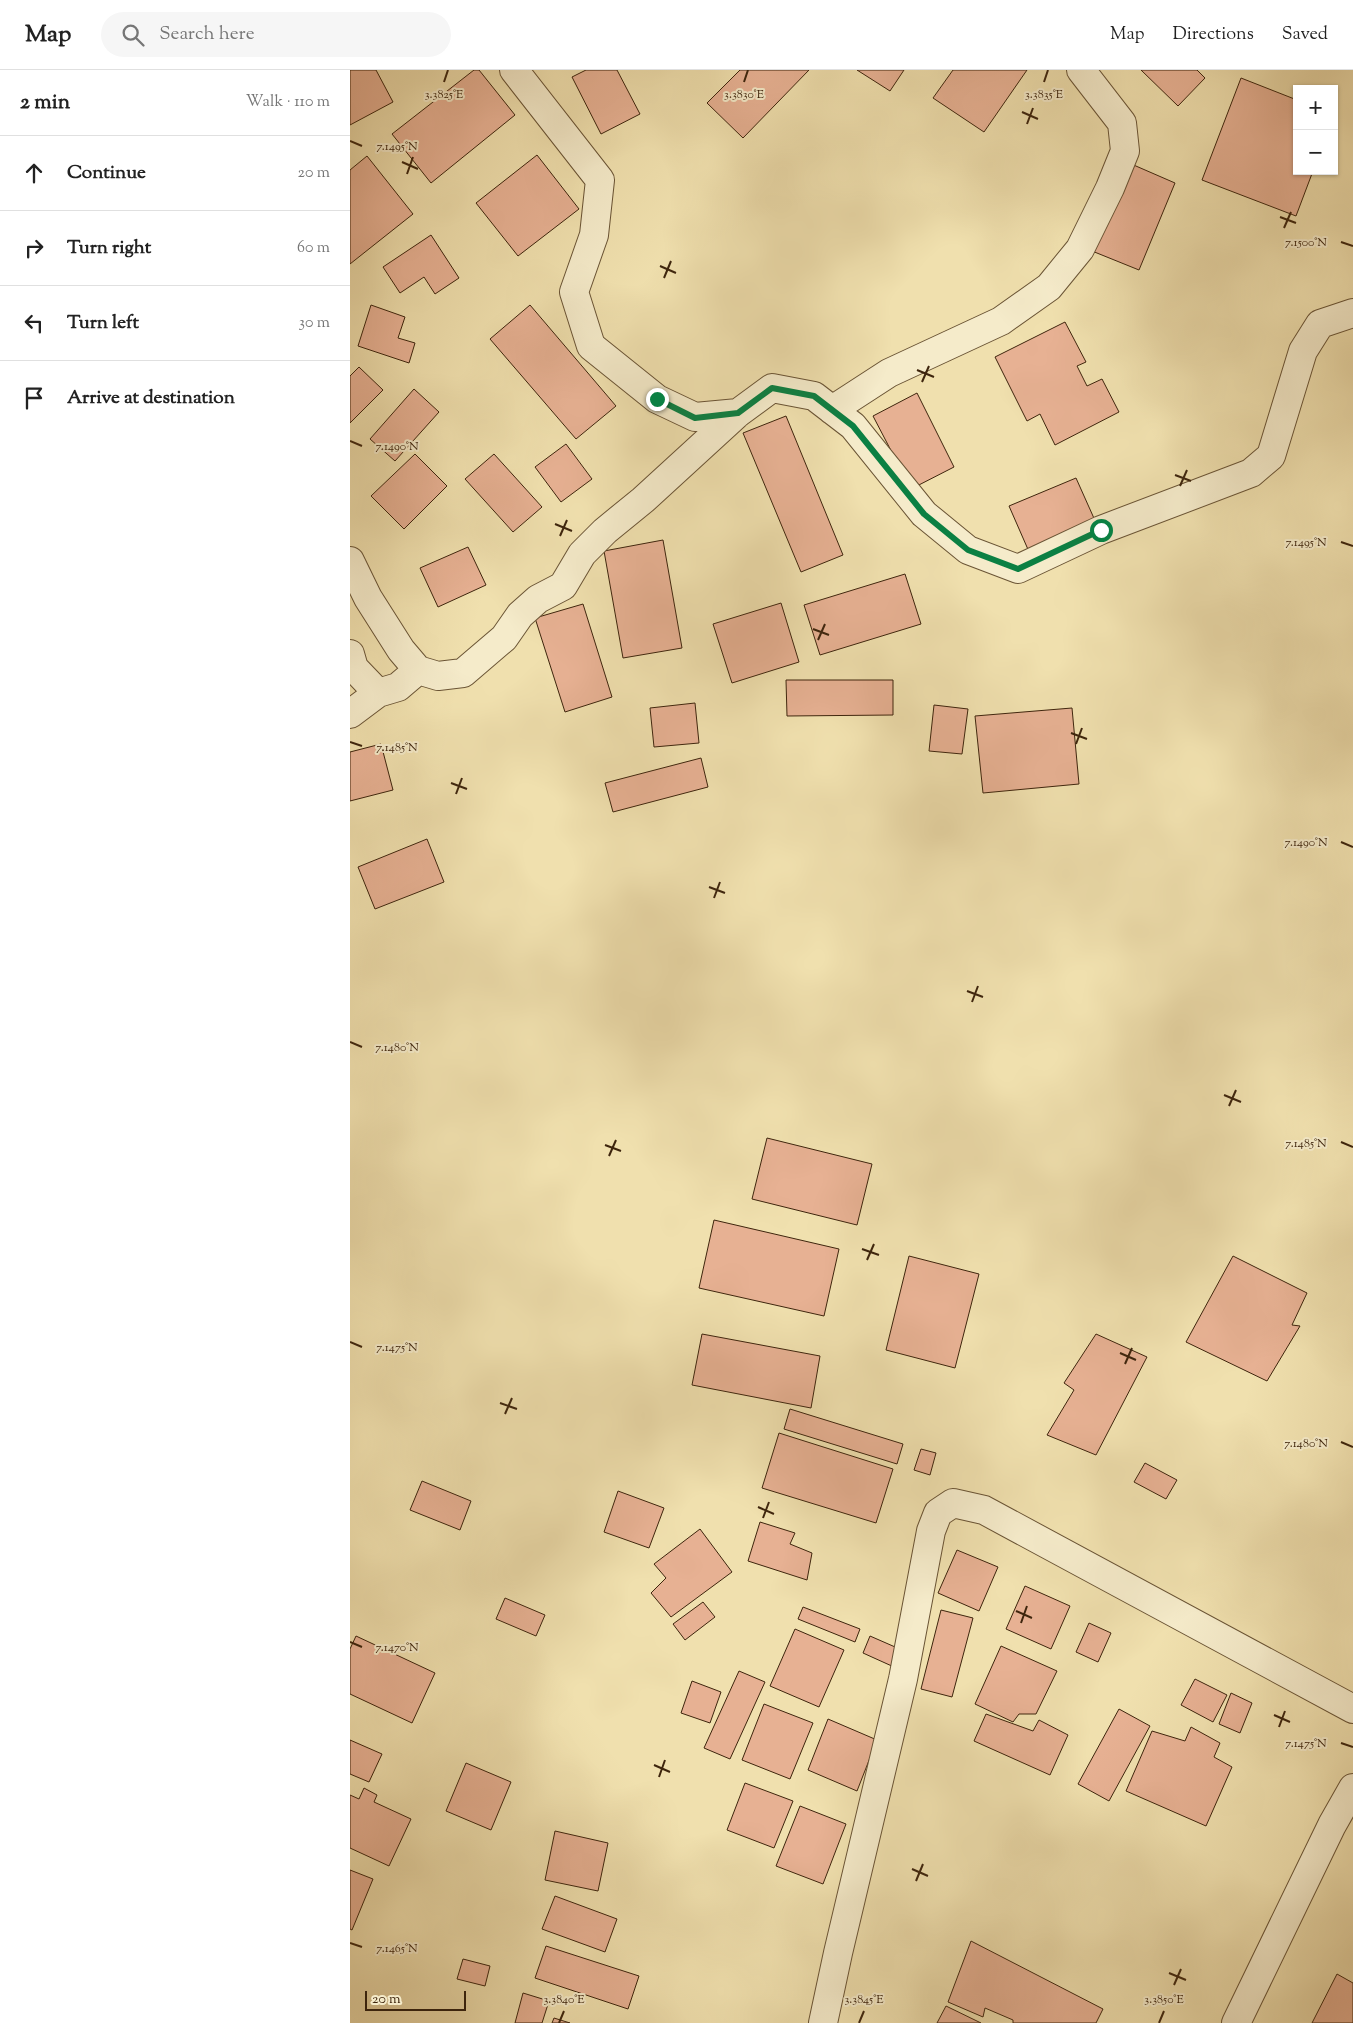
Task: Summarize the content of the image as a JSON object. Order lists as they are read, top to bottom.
{
  "scale_bar": "20 m",
  "page": {
    "header": "Map",
    "search": "Search here",
    "nav": ["Map", "Directions", "Saved"],
    "heading": ["2 min", "Walk · 110 m"],
    "map_buttons": ["+", "−"],
    "list": [
      ["Continue", "20 m"],
      ["Turn right", "60 m"],
      ["Turn left", "30 m"],
      "Arrive at destination"
    ],
    "scale": "20 m"
  },
  "coordinates": [
    "3.3825°E",
    "3.3830°E",
    "3.3835°E",
    "7.1495°N",
    "7.1500°N",
    "7.1490°N",
    "7.1485°N",
    "7.1480°N",
    "7.1475°N",
    "7.1470°N",
    "7.1465°N",
    "3.3840°E",
    "3.3845°E",
    "3.3850°E"
  ]
}
